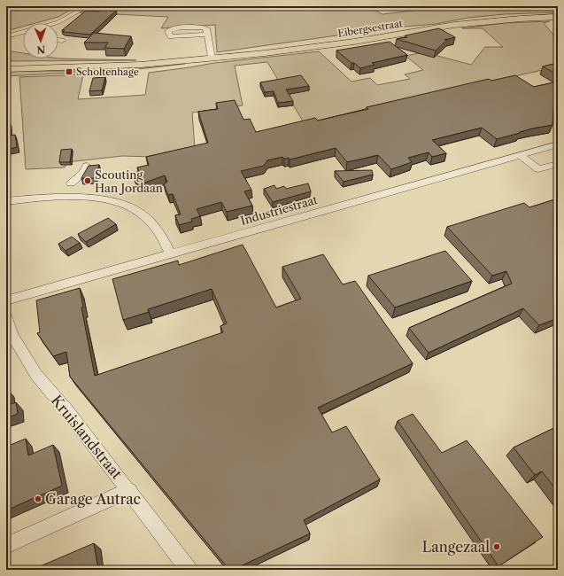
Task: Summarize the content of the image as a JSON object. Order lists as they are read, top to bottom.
{
  "streets": {
    "main road": ["Eibergsestraat"],
    "street": ["Industriestraat", "Kruislandstraat"]
  },
  "places": {
    "transit": ["Scholtenhage"],
    "other": ["Scouting Han Jordaan", "Garage Autrac", "Langezaal"]
  },
  "north": "bottom"
}
